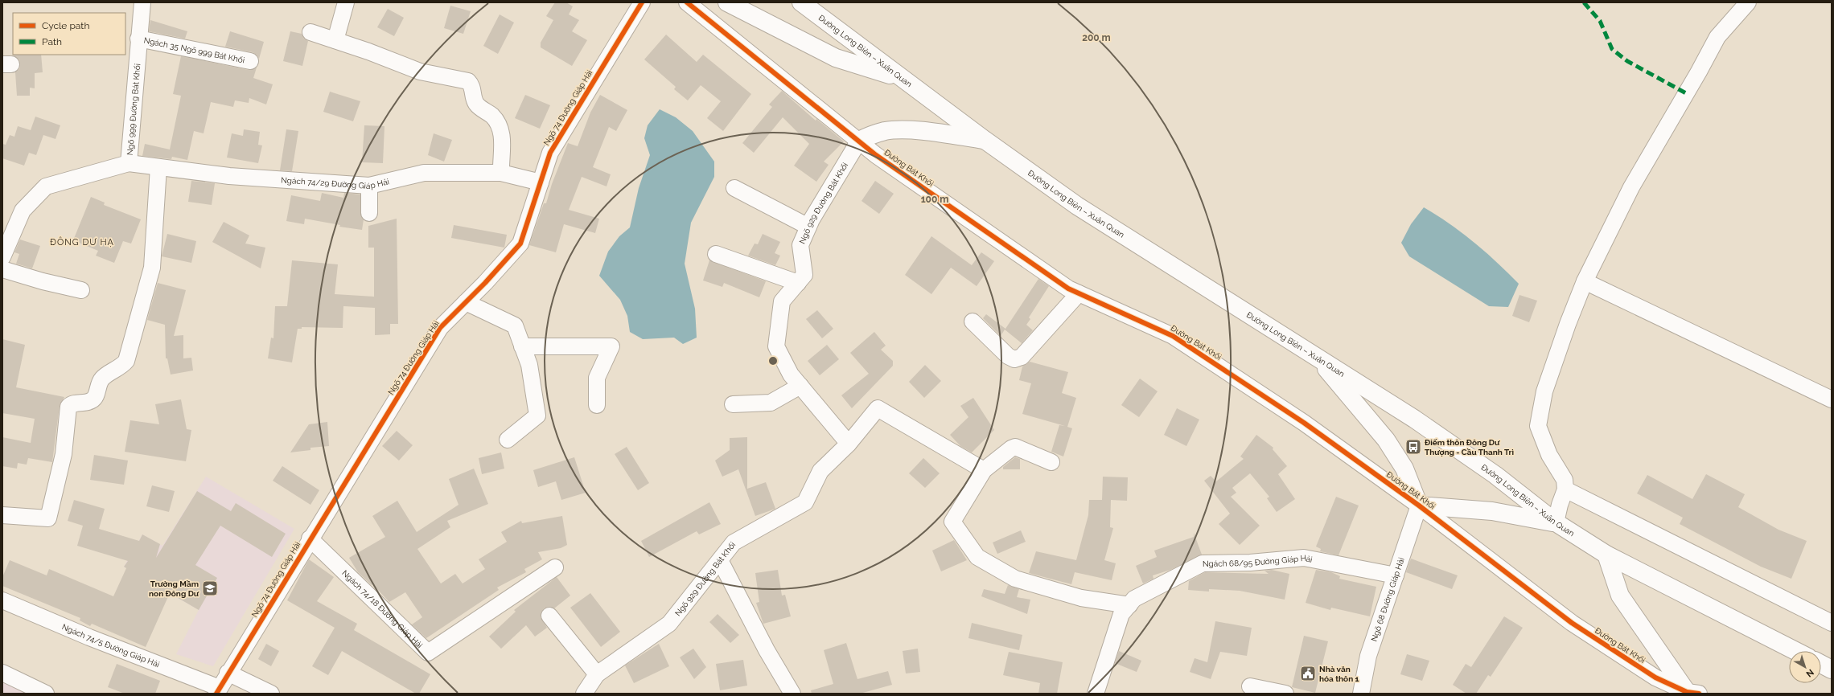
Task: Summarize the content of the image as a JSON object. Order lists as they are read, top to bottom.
{
  "streets": {
    "main road": ["Đường Long Biên – Xuân Quan"],
    "street": [
      "Ngách 35 Ngõ 999 Bát Khối",
      "Ngõ 74 Đường Giáp Hải",
      "Ngõ 999 Đường Bát Khối",
      "Đường Bát Khối",
      "Ngách 74/29 Đường Giáp Hải",
      "Ngõ 929 Đường Bát Khối",
      "Ngách 68/95 Đường Giáp Hải",
      "Ngõ 68 Đường Giáp Hải",
      "Ngách 74/18 Đường Giáp Hải",
      "Ngách 74/5 Đường Giáp Hải"
    ]
  },
  "crossings": [
    ["Ngách 35 Ngõ 999 Bát Khối", "Ngõ 999 Đường Bát Khối"],
    ["Ngõ 74 Đường Giáp Hải", "Ngách 74/29 Đường Giáp Hải"],
    ["Ngõ 74 Đường Giáp Hải", "Ngách 74/18 Đường Giáp Hải"],
    ["Ngõ 74 Đường Giáp Hải", "Ngách 74/5 Đường Giáp Hải"],
    ["Ngõ 999 Đường Bát Khối", "Ngách 74/29 Đường Giáp Hải"],
    ["Đường Bát Khối", "Ngõ 929 Đường Bát Khối"],
    ["Đường Bát Khối", "Ngõ 68 Đường Giáp Hải"],
    ["Ngách 68/95 Đường Giáp Hải", "Ngõ 68 Đường Giáp Hải"]
  ],
  "districts": ["ĐÔNG DƯ HẠ"],
  "places": {
    "bus stop": ["Điếm thôn Đông Dư Thượng - Cầu Thanh Trì"],
    "school or university": ["Trường Mầm non Đông Dư"],
    "public building": ["Nhà văn hóa thôn 1"]
  },
  "legend": ["Cycle path", "Path"],
  "north": "bottom right",
  "rings": ["200 m", "100 m"]
}
